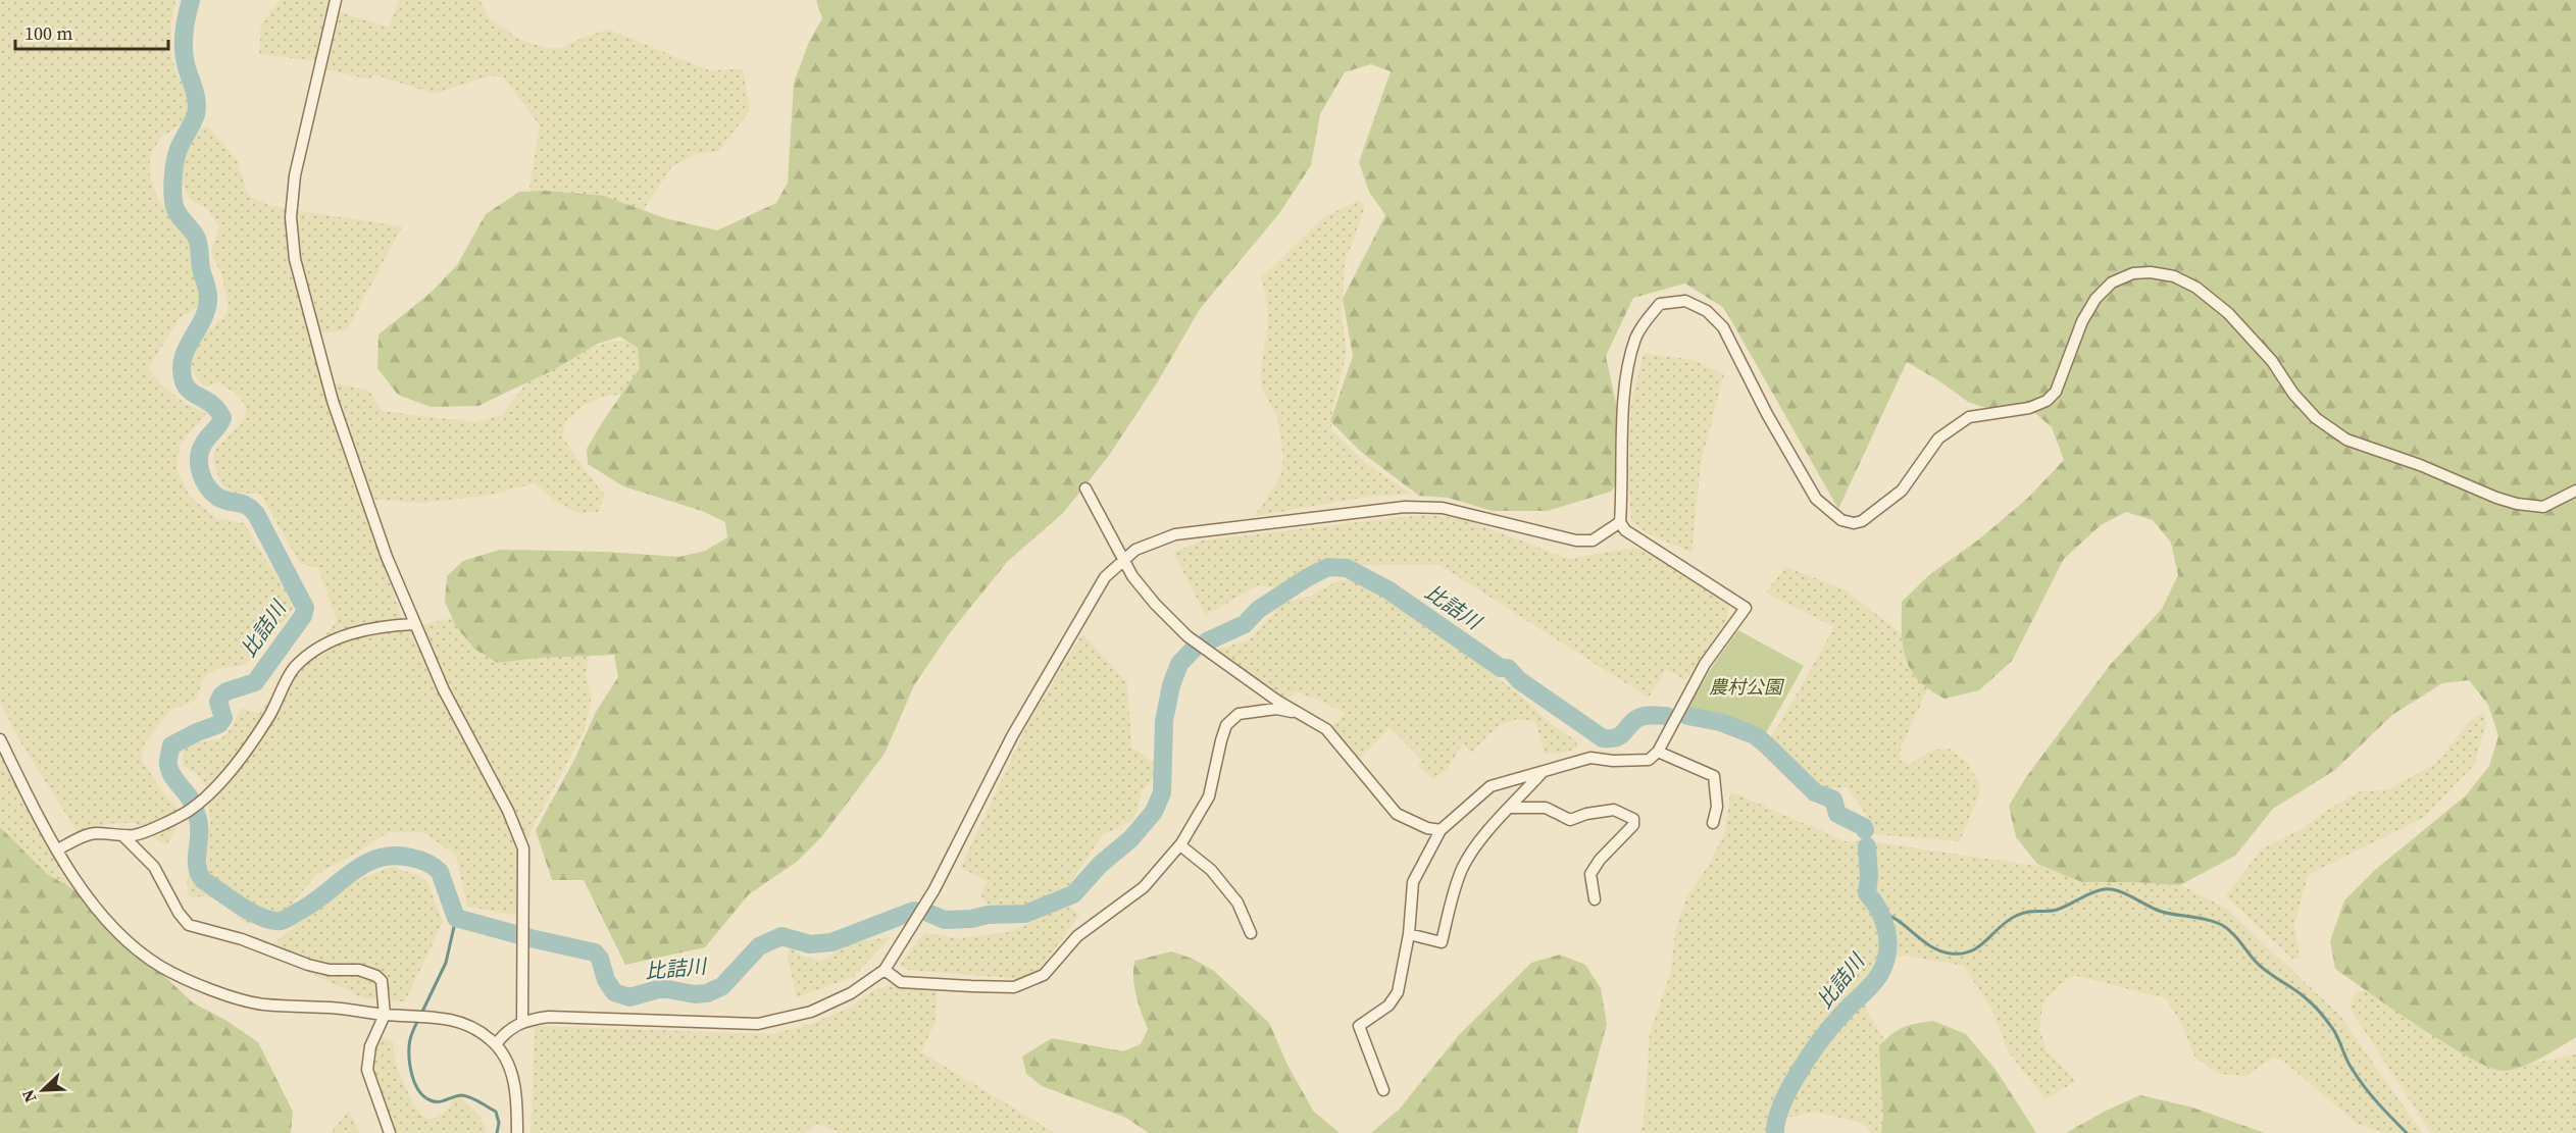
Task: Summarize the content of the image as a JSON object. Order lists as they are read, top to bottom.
{
  "water": ["比詰川"],
  "parks": ["農村公園"],
  "scale_bar": "100 m",
  "north": "bottom left"
}
